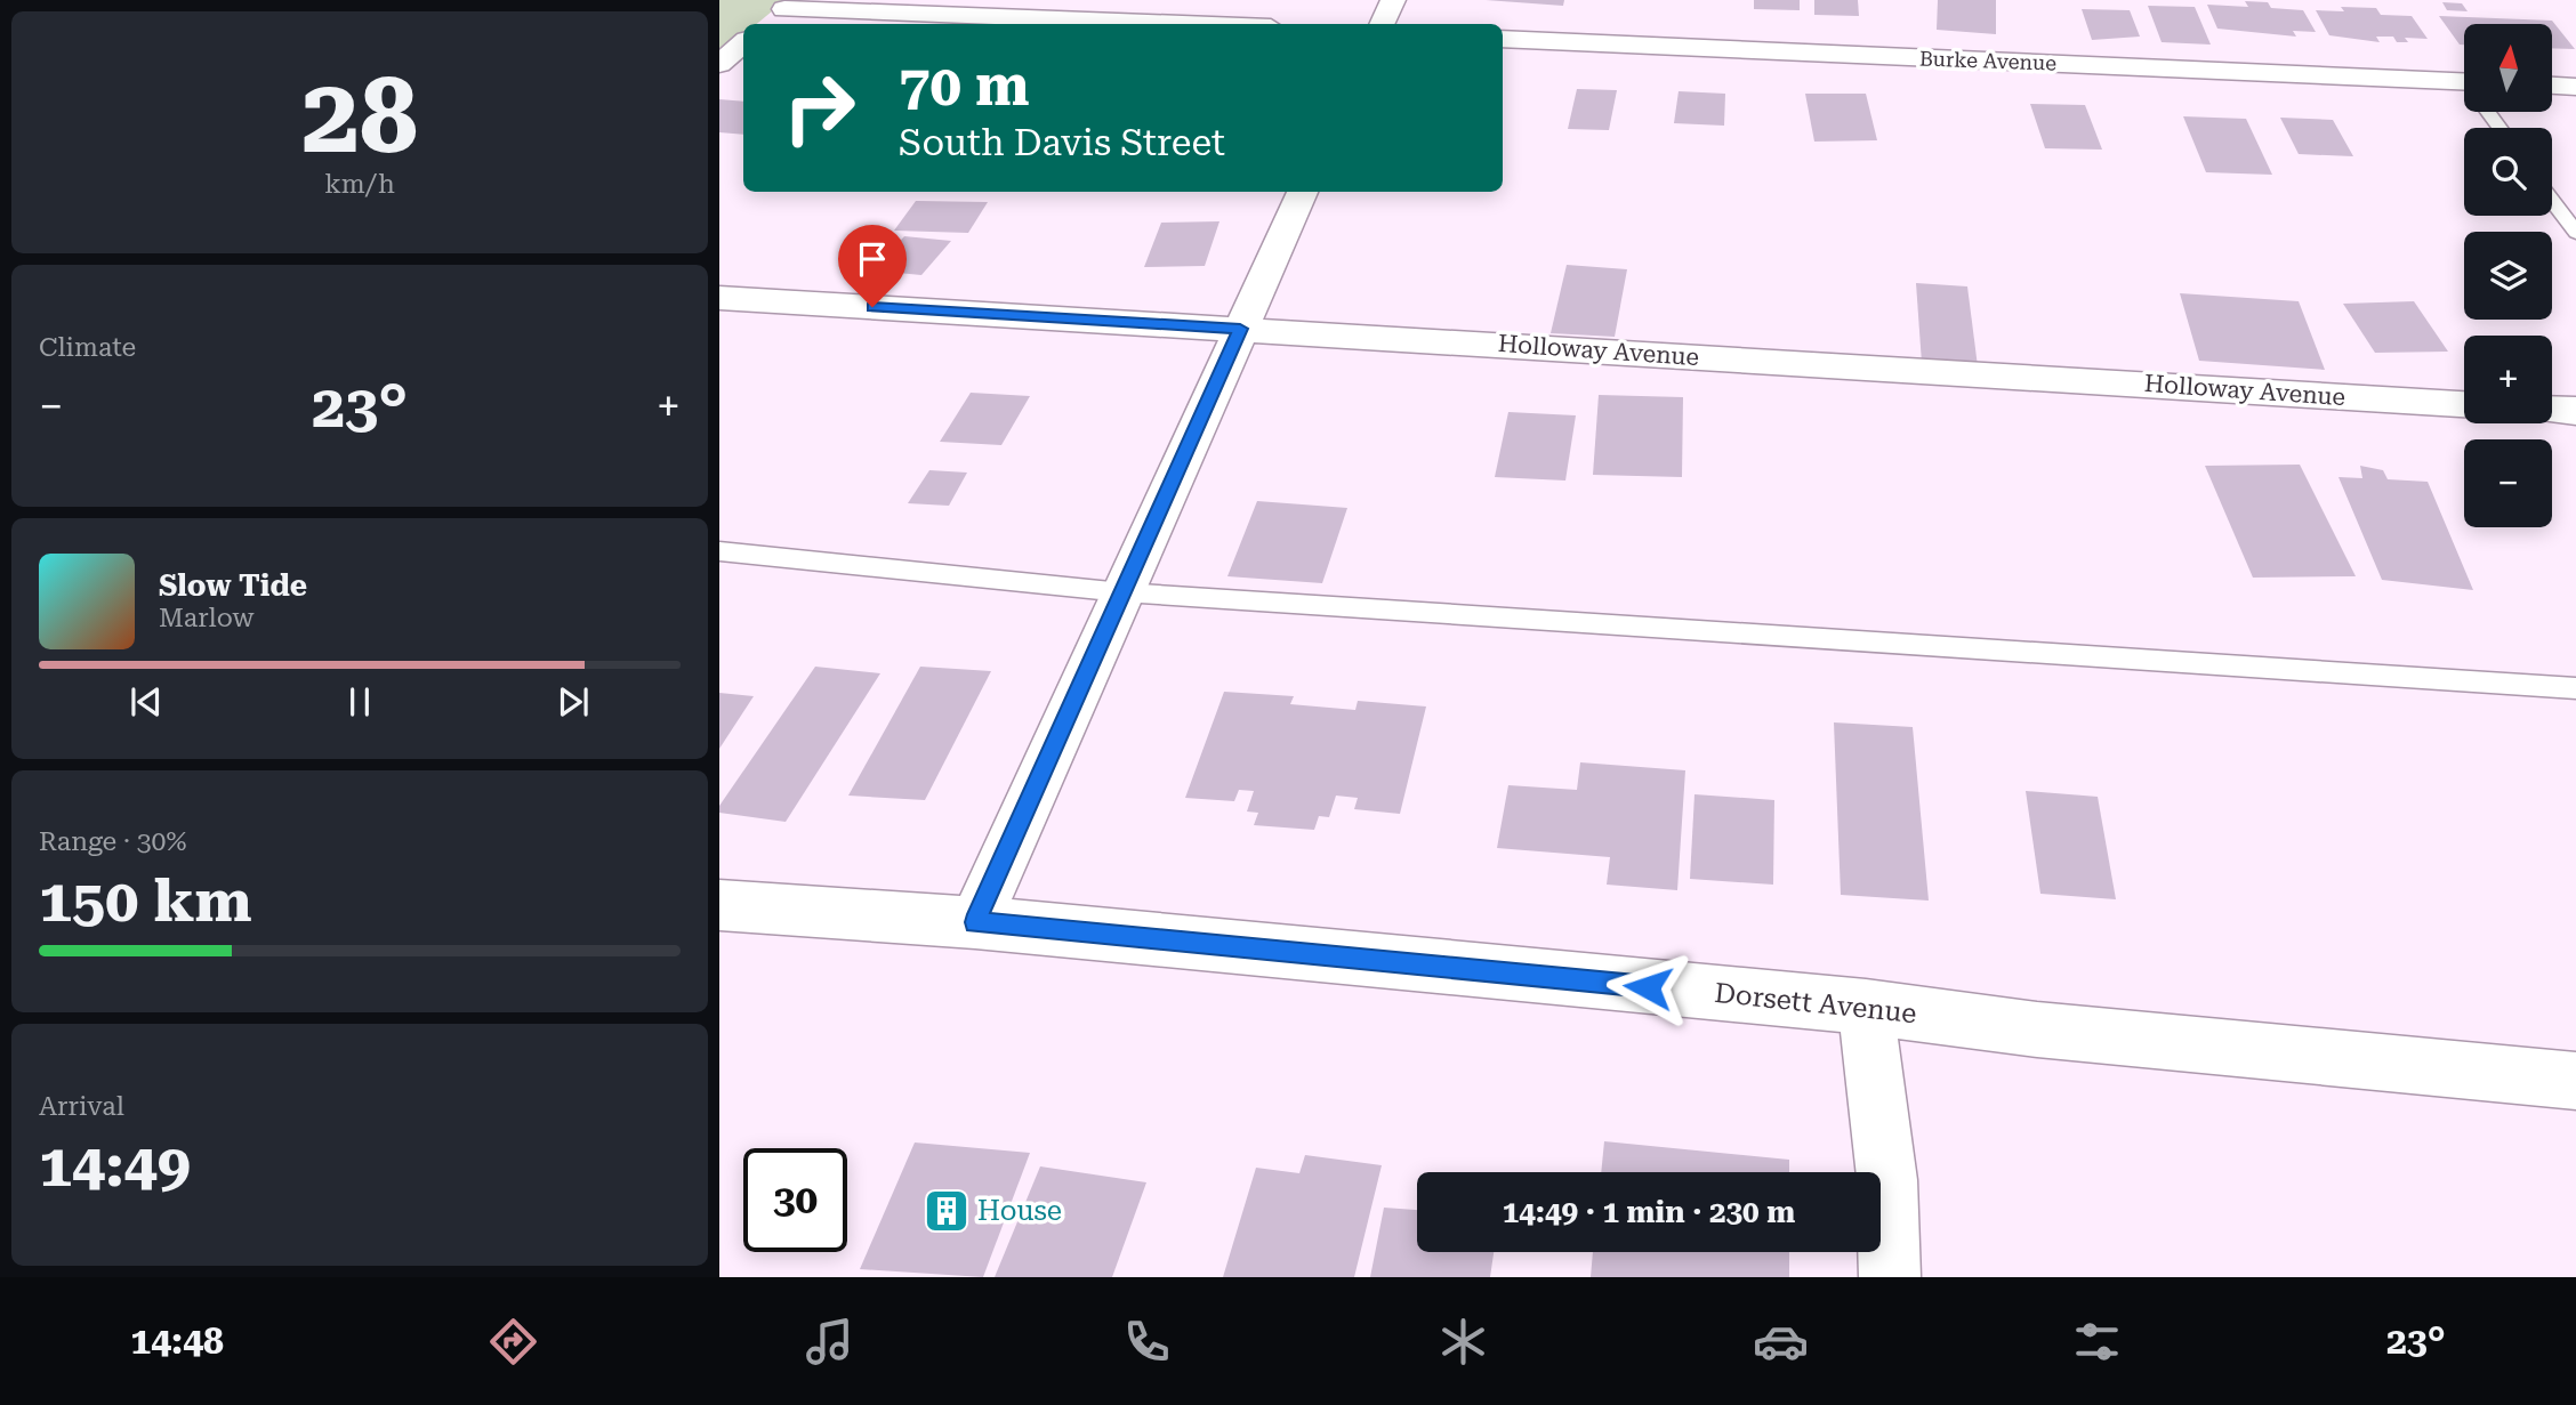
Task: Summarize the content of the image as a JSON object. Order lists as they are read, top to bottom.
{
  "streets": {
    "street": ["Burke Avenue", "Holloway Avenue", "Dorsett Avenue"]
  },
  "places": {
    "building": ["House"]
  },
  "north": "top",
  "page": {
    "tile": [
      ["28", "km/h"],
      "Climate",
      ["Range · 30%", "150 km"],
      ["Arrival", "14:49"]
    ],
    "map_buttons": ["+", "−"],
    "turn": ["70 m", "South Davis Street"],
    "heat": ["−", "23°", "+"],
    "song": ["Slow Tide", "Marlow"],
    "limit": "30",
    "trip": "14:49 · 1 min · 230 m",
    "tabs": ["14:48", "23°"]
  }
}
